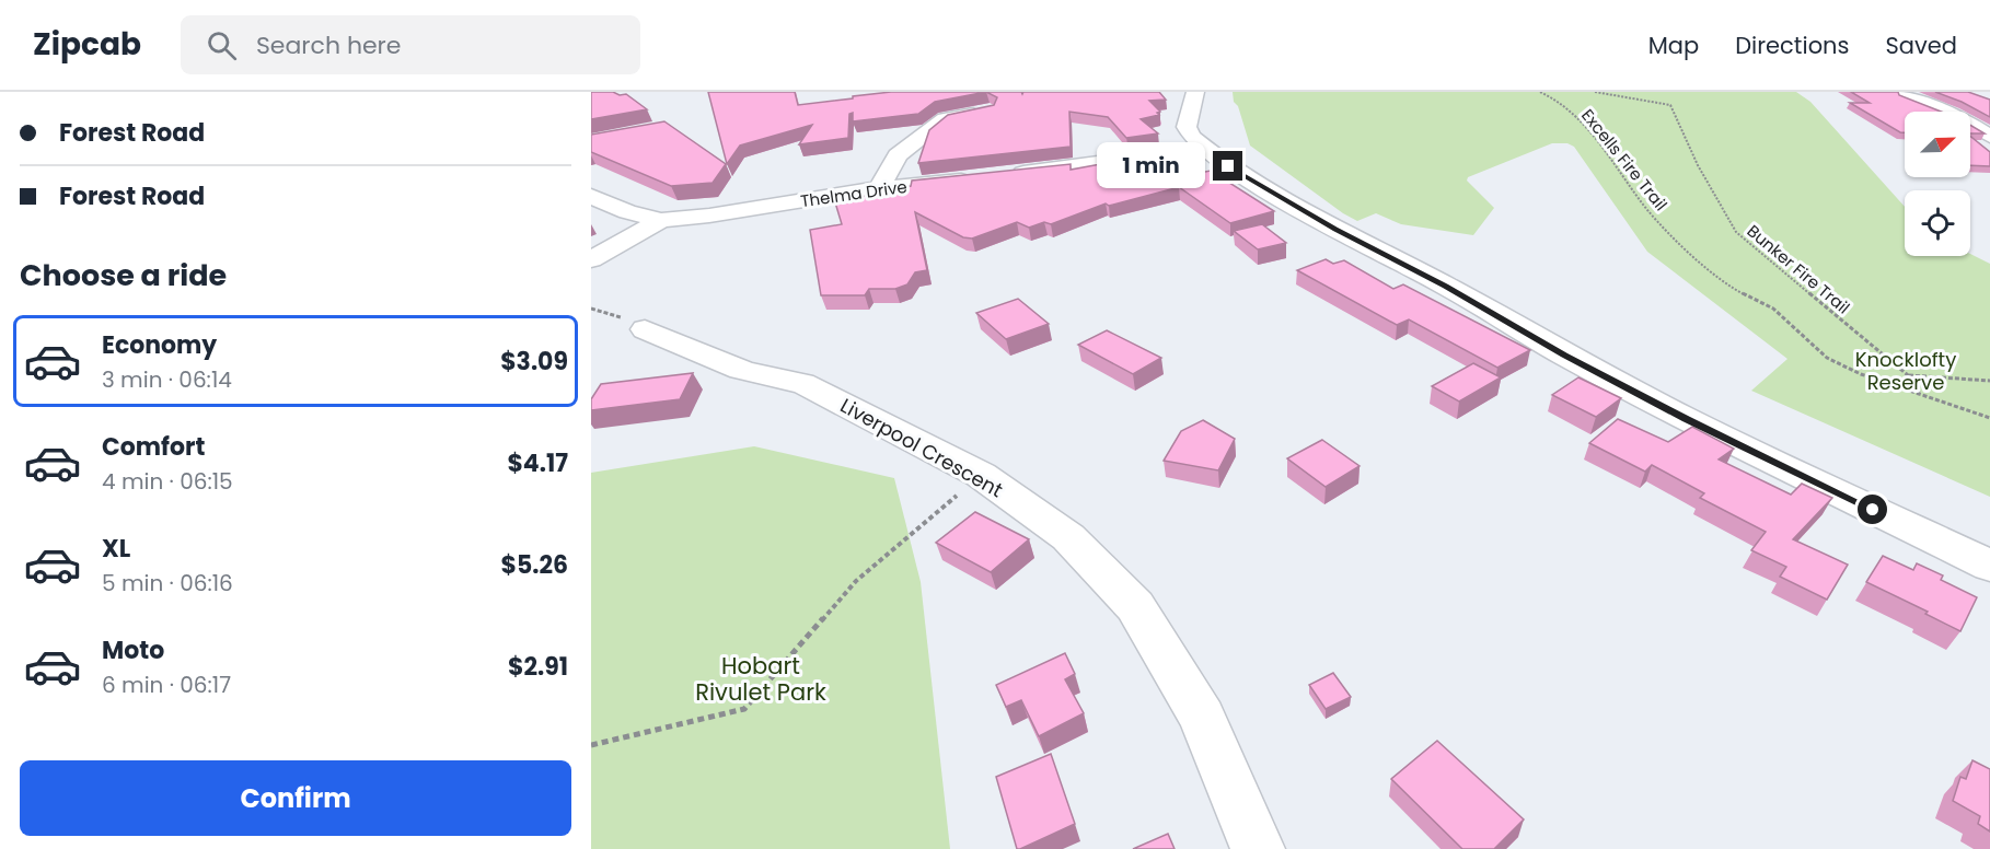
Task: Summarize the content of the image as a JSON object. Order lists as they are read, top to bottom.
{
  "streets": {
    "street": ["Thelma Drive", "Liverpool Crescent"],
    "path": ["Excells Fire Trail", "Bunker Fire Trail"]
  },
  "crossings": [
    ["Excells Fire Trail", "Bunker Fire Trail"]
  ],
  "parks": ["Knocklofty Reserve", "Hobart Rivulet Park"],
  "north": "top right",
  "page": {
    "header": "Zipcab",
    "search": "Search here",
    "nav": ["Map", "Directions", "Saved"],
    "banner": ["Forest Road", "Forest Road"],
    "bubble": "1 min",
    "heading": "Choose a ride",
    "list": [
      {
        "name": "Economy",
        "note": "3 min · 06:14",
        "value": "$3.09"
      },
      {
        "name": "Comfort",
        "note": "4 min · 06:15",
        "value": "$4.17"
      },
      {
        "name": "XL",
        "note": "5 min · 06:16",
        "value": "$5.26"
      },
      {
        "name": "Moto",
        "note": "6 min · 06:17",
        "value": "$2.91"
      }
    ],
    "buttons": "Confirm"
  }
}
